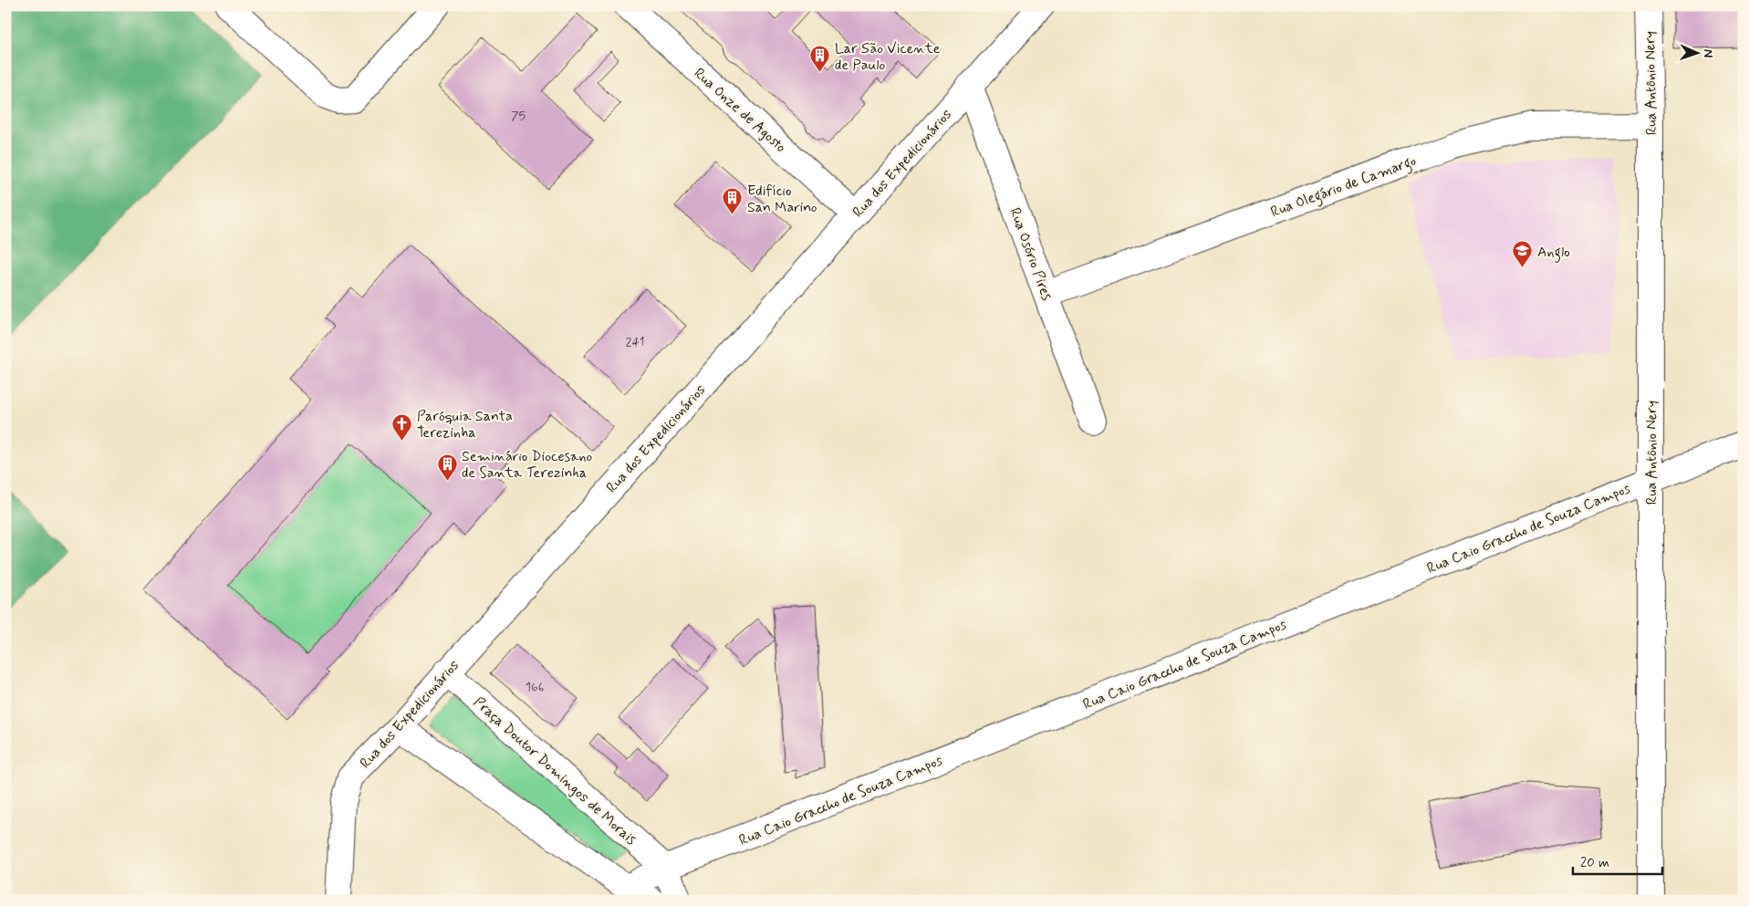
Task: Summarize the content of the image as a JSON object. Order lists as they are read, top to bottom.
{
  "streets": {
    "street": [
      "Rua Antônio Nery",
      "Rua Onze de Agosto",
      "Rua dos Expedicionários",
      "Rua Olegário de Camargo",
      "Rua Osório Pires",
      "Rua Caio Graccho de Souza Campos",
      "Praça Doutor Domingos de Morais"
    ]
  },
  "crossings": [
    ["Rua Antônio Nery", "Rua Olegário de Camargo"],
    ["Rua Antônio Nery", "Rua Caio Graccho de Souza Campos"],
    ["Rua Onze de Agosto", "Rua dos Expedicionários"],
    ["Rua dos Expedicionários", "Rua Osório Pires"],
    ["Rua dos Expedicionários", "Praça Doutor Domingos de Morais"],
    ["Rua Olegário de Camargo", "Rua Osório Pires"],
    ["Rua Caio Graccho de Souza Campos", "Praça Doutor Domingos de Morais"]
  ],
  "places": {
    "building": ["Lar São Vicente de Paulo", "Edifício San Marino", "Seminário Diocesano de Santa Terezinha"],
    "school or university": ["Anglo"],
    "church": ["Paróquia Santa Terezinha"]
  },
  "house_numbers": ["75", "241", "166"],
  "scale_bar": "20 m",
  "north": "right"
}
